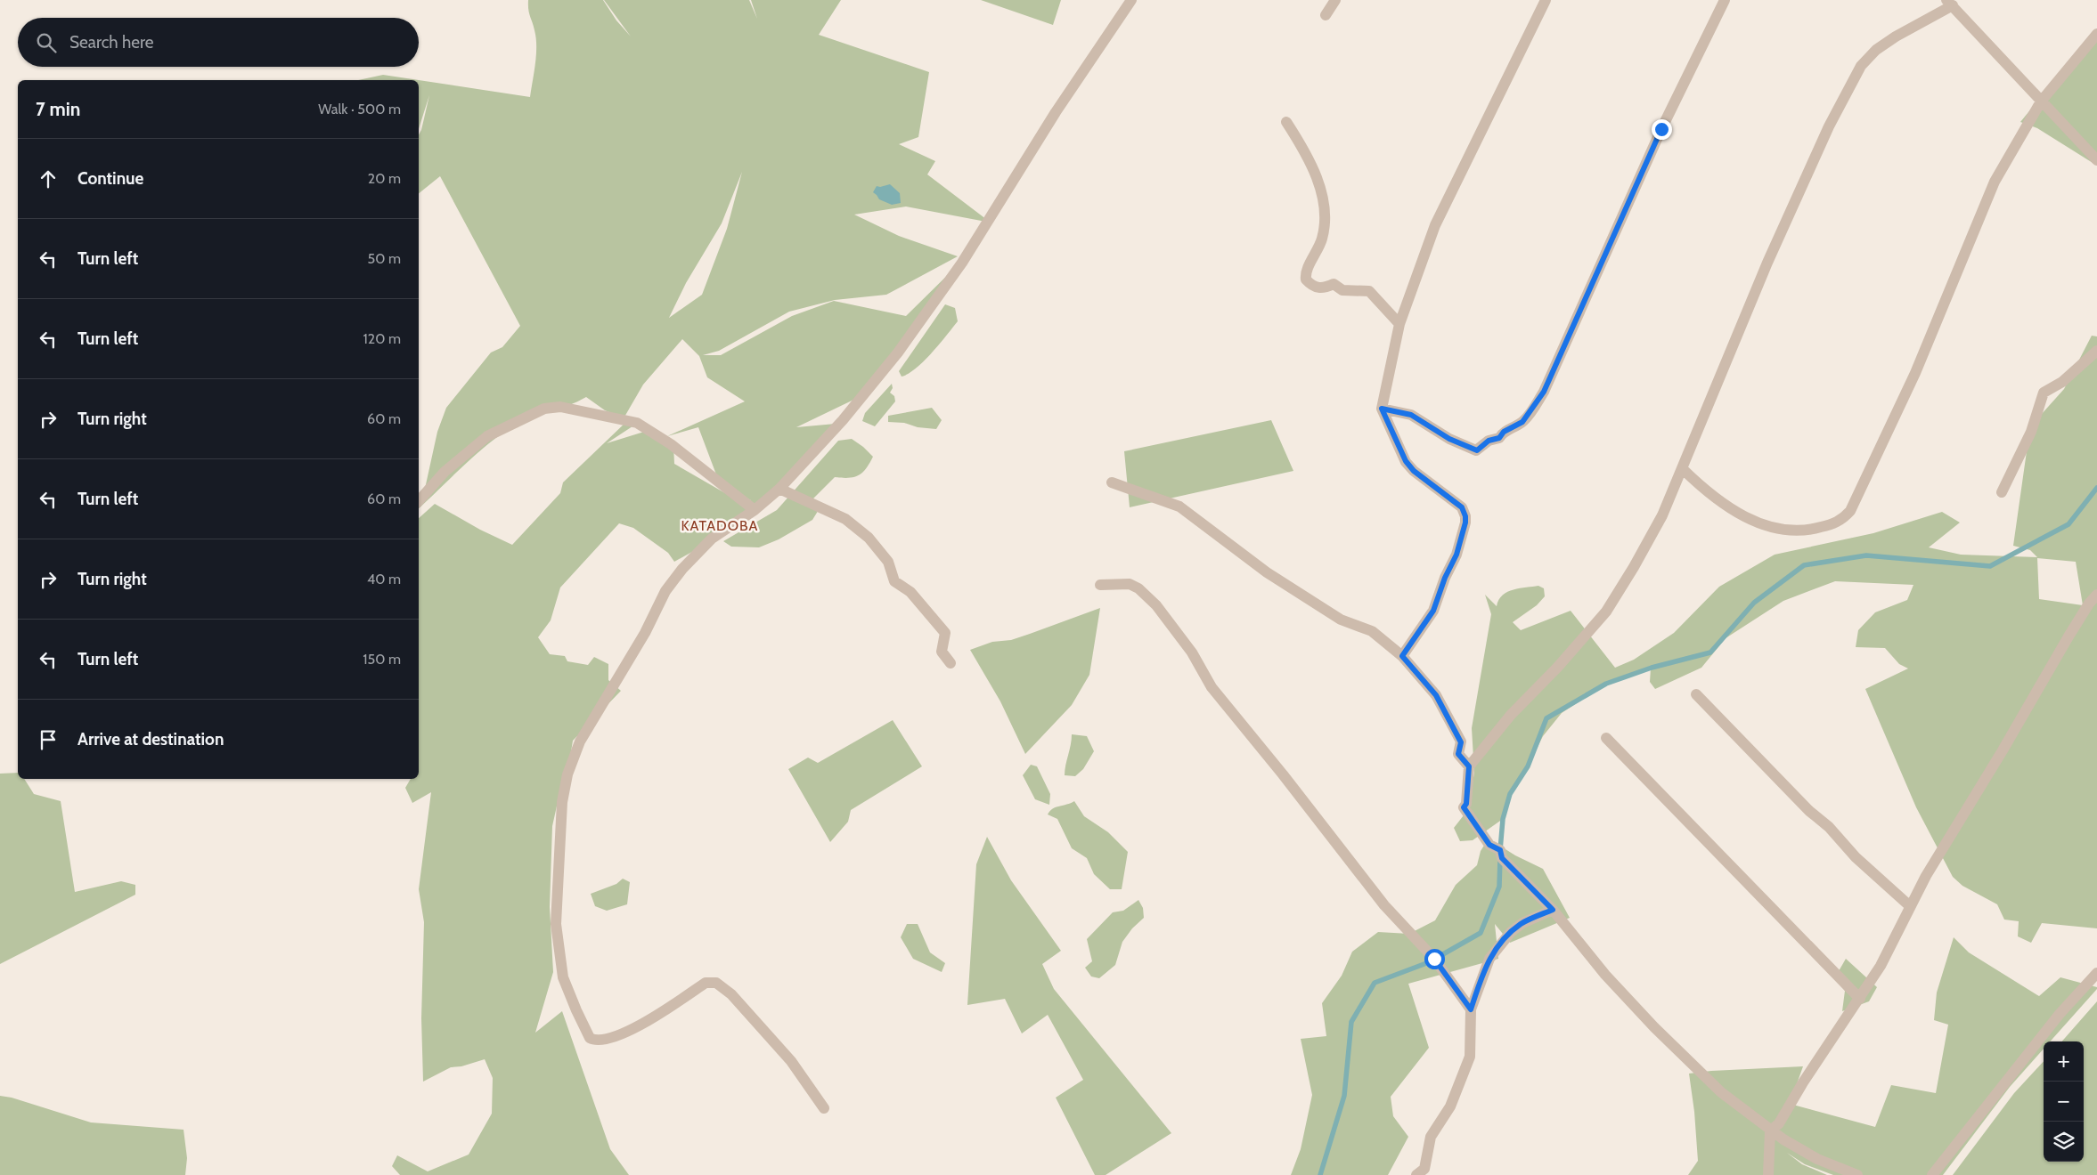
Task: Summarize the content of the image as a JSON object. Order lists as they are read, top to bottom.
{
  "districts": ["KATADOBA"],
  "page": {
    "search": "Search here",
    "heading": ["7 min", "Walk · 500 m"],
    "list": [
      ["Continue", "20 m"],
      ["Turn left", "50 m"],
      ["Turn left", "120 m"],
      ["Turn right", "60 m"],
      ["Turn left", "60 m"],
      ["Turn right", "40 m"],
      ["Turn left", "150 m"],
      "Arrive at destination"
    ],
    "map_buttons": ["+", "−"]
  }
}
